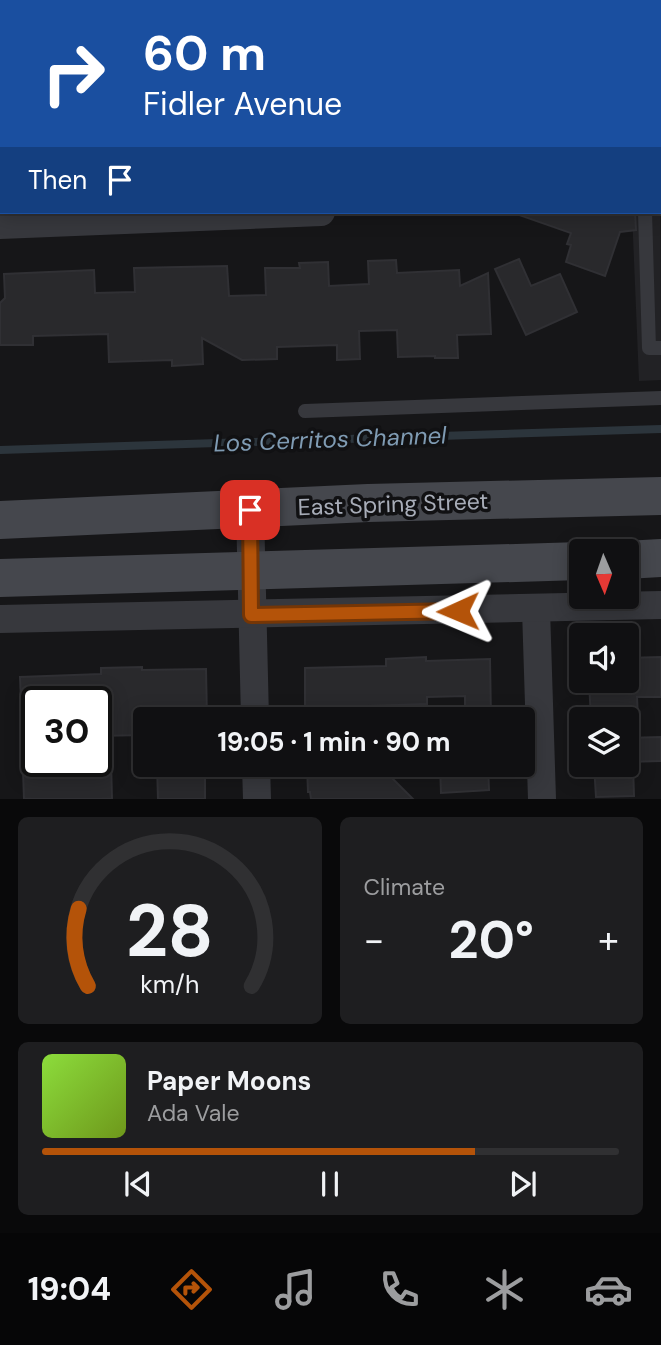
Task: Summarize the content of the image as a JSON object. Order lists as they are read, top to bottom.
{
  "streets": {
    "main road": ["East Spring Street"]
  },
  "water": ["Los Cerritos Channel"],
  "north": "bottom",
  "page": {
    "turn": ["60 m", "Fidler Avenue"],
    "then": "Then",
    "limit": "30",
    "trip": "19:05 · 1 min · 90 m",
    "tile": "Climate",
    "heat": ["−", "20°", "+"],
    "song": ["Paper Moons", "Ada Vale"],
    "tabs": "19:04",
    "gauge": ["28", "km/h"]
  }
}
